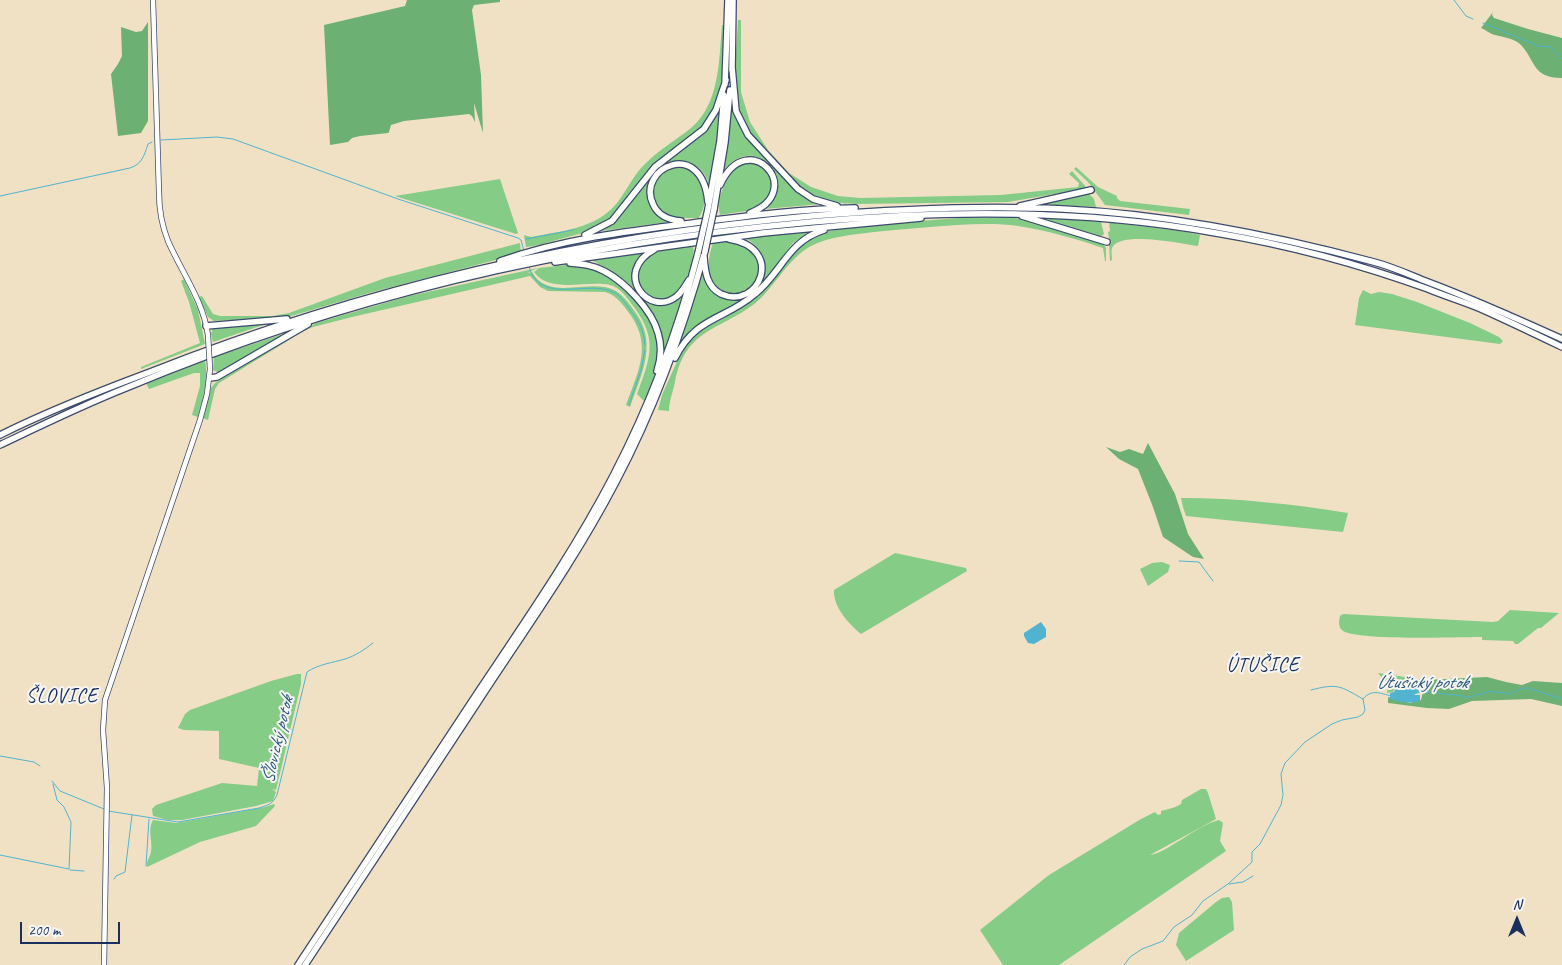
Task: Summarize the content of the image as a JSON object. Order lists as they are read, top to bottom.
{
  "districts": ["ÚTUŠICE", "ŠLOVICE"],
  "water": ["Útušický potok", "Šlovický potok"],
  "scale_bar": "200 m",
  "north": "top"
}
